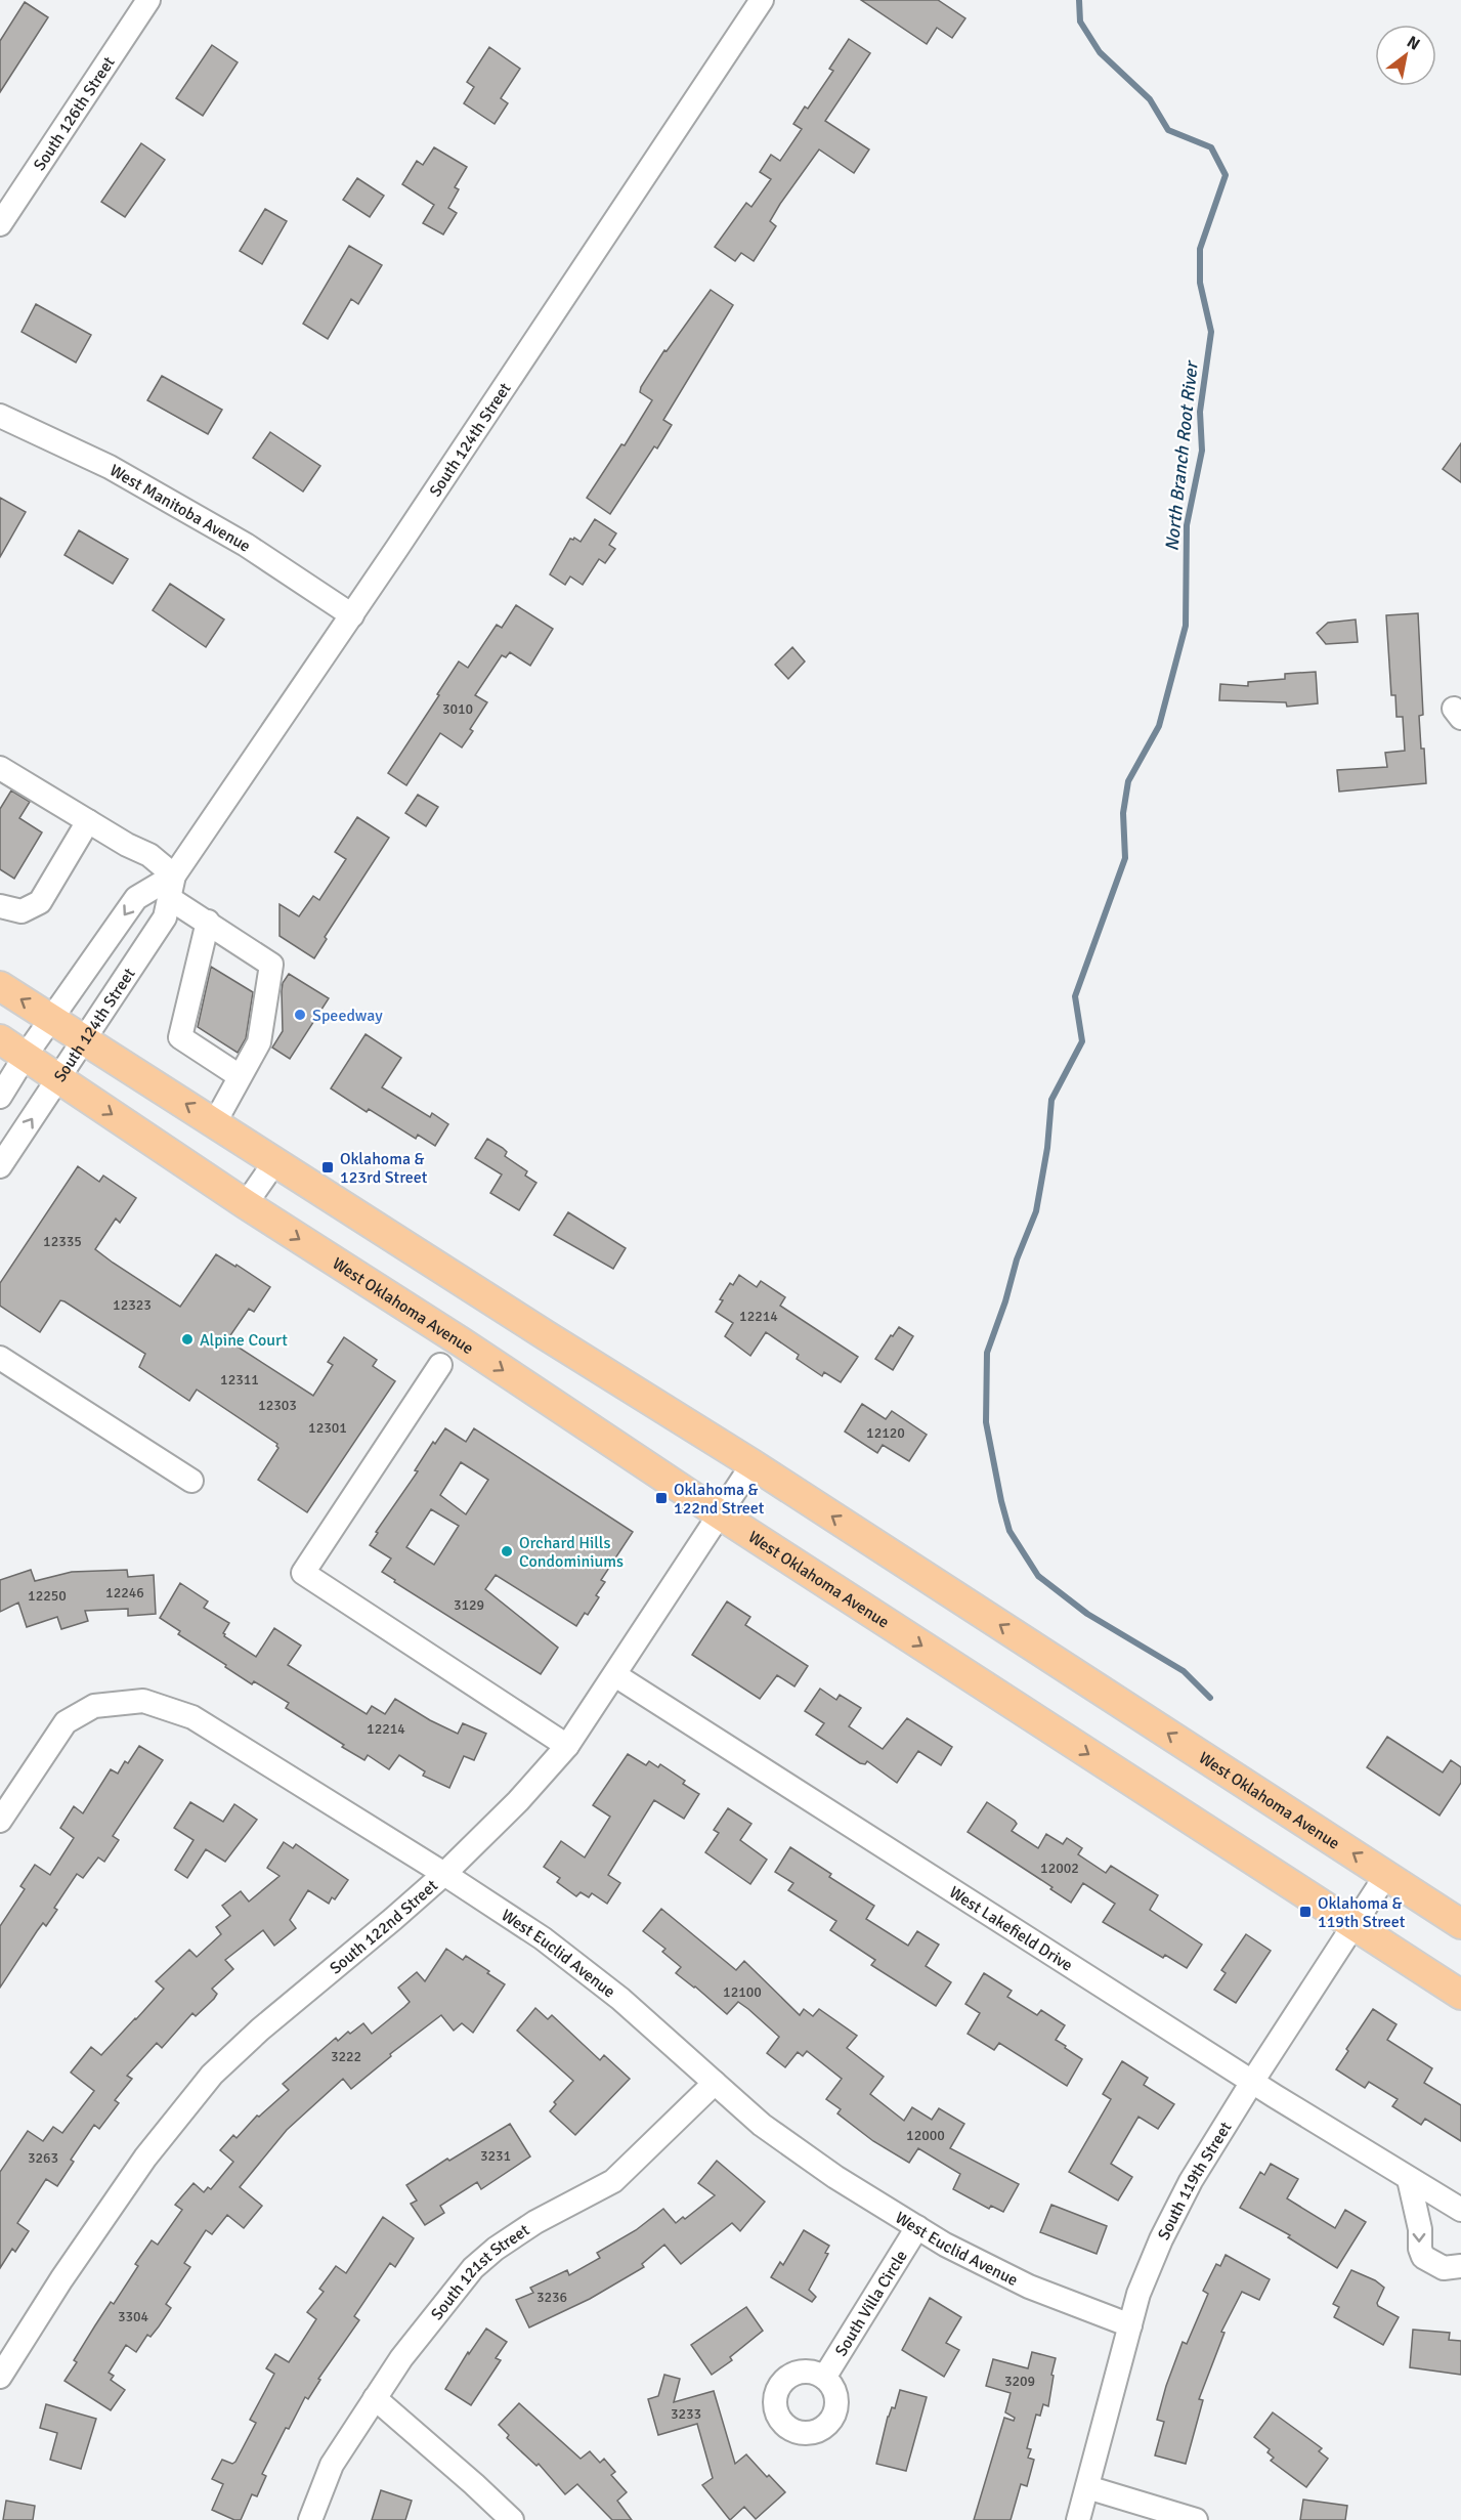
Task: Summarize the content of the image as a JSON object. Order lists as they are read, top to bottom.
{
  "streets": {
    "main road": ["West Oklahoma Avenue"],
    "street": [
      "South 126th Street",
      "South 124th Street",
      "West Manitoba Avenue",
      "South 122nd Street",
      "West Lakefield Drive",
      "West Euclid Avenue",
      "South 119th Street",
      "South 121st Street",
      "South Villa Circle"
    ]
  },
  "crossings": [
    ["South 124th Street", "West Manitoba Avenue"],
    ["South 124th Street", "West Oklahoma Avenue"],
    ["West Oklahoma Avenue", "South 122nd Street"],
    ["West Oklahoma Avenue", "South 119th Street"],
    ["South 122nd Street", "West Lakefield Drive"],
    ["South 122nd Street", "West Euclid Avenue"],
    ["West Lakefield Drive", "South 119th Street"],
    ["West Euclid Avenue", "South 119th Street"],
    ["West Euclid Avenue", "South 121st Street"],
    ["West Euclid Avenue", "South Villa Circle"]
  ],
  "water": ["North Branch Root River"],
  "places": {
    "other": ["Speedway", "Alpine Court", "Orchard Hills Condominiums"],
    "transit": ["Oklahoma & 123rd Street", "Oklahoma & 122nd Street", "Oklahoma & 119th Street"]
  },
  "house_numbers": [
    "3010",
    "12335",
    "12323",
    "12214",
    "12311",
    "12303",
    "12301",
    "12120",
    "12246",
    "12250",
    "3129",
    "12214",
    "12002",
    "12100",
    "3222",
    "12000",
    "3231",
    "3263",
    "3236",
    "3304",
    "3209",
    "3233"
  ],
  "north": "top right"
}
